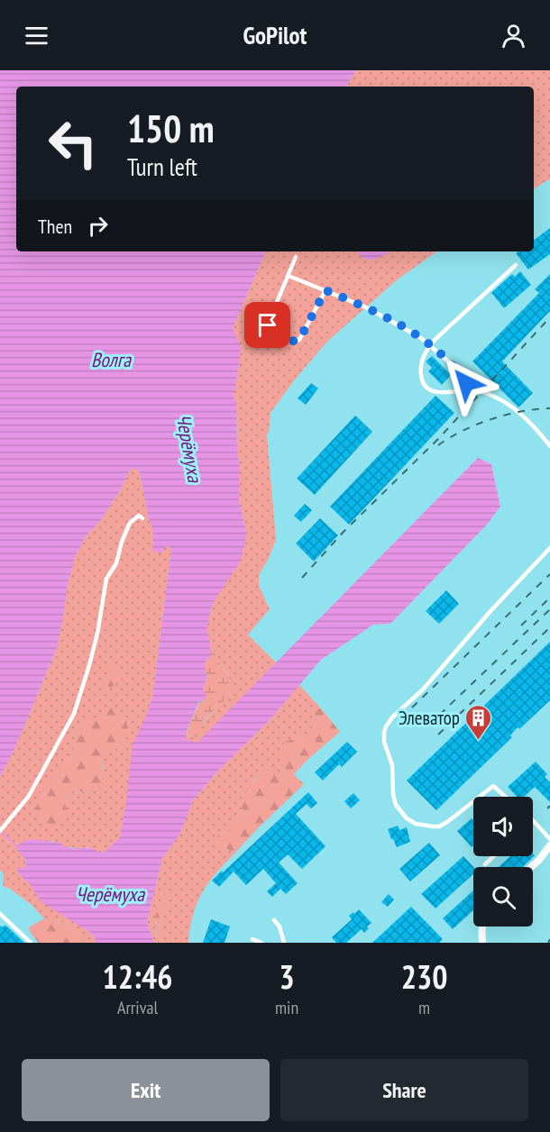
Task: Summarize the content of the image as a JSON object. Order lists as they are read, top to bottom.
{
  "water": ["Волга", "Черёмуха"],
  "places": {
    "building": ["Элеватор"]
  },
  "page": {
    "header": "GoPilot",
    "turn": ["150 m", "Turn left"],
    "then": "Then",
    "eta": [
      "12:46",
      "Arrival",
      "3",
      "min",
      "230",
      "m"
    ],
    "buttons": ["Exit", "Share"]
  }
}
